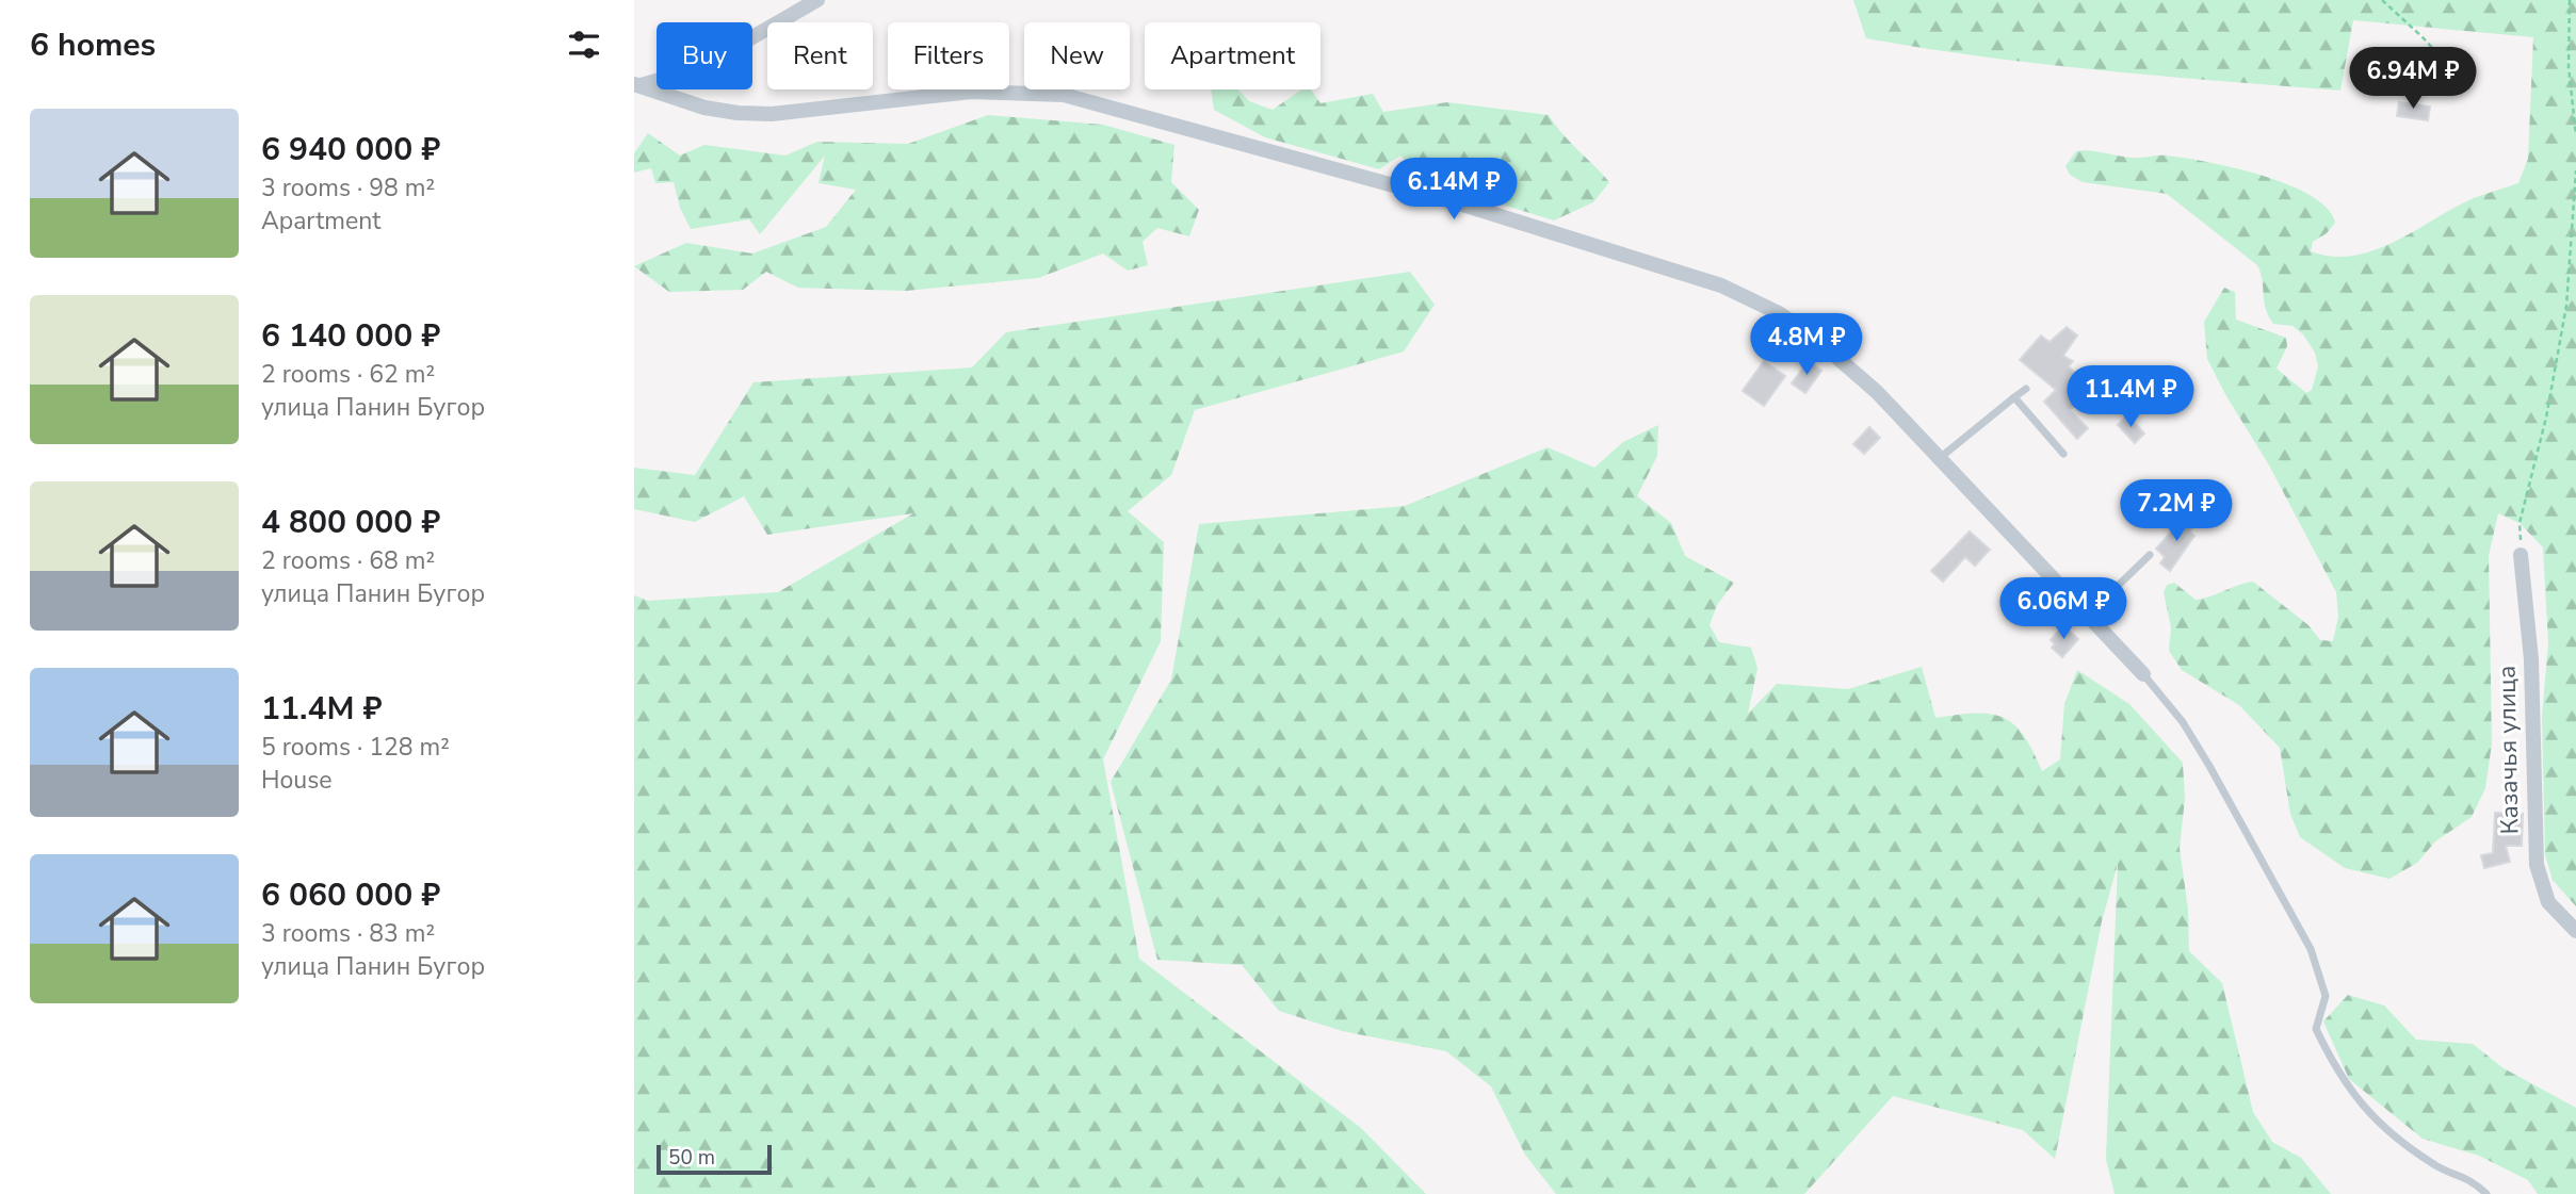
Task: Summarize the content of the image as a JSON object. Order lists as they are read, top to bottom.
{
  "streets": {
    "street": ["Казачья улица"]
  },
  "scale_bar": "50 m",
  "page": {
    "heading": "6 homes",
    "chip": [
      "Buy",
      "Rent",
      "Filters",
      "New",
      "Apartment"
    ],
    "price": [
      "6.94M ₽",
      "6.14M ₽",
      "4.8M ₽",
      "11.4M ₽",
      "7.2M ₽",
      "6.06M ₽"
    ],
    "list": [
      {
        "name": "6 940 000 ₽",
        "note": "3 rooms · 98 m² · Apartment"
      },
      {
        "name": "6 140 000 ₽",
        "note": "2 rooms · 62 m² · улица Панин Бугор"
      },
      {
        "name": "4 800 000 ₽",
        "note": "2 rooms · 68 m² · улица Панин Бугор"
      },
      {
        "name": "11.4M ₽",
        "note": "5 rooms · 128 m² · House"
      },
      {
        "name": "6 060 000 ₽",
        "note": "3 rooms · 83 m² · улица Панин Бугор"
      }
    ],
    "scale": "50 m"
  }
}
